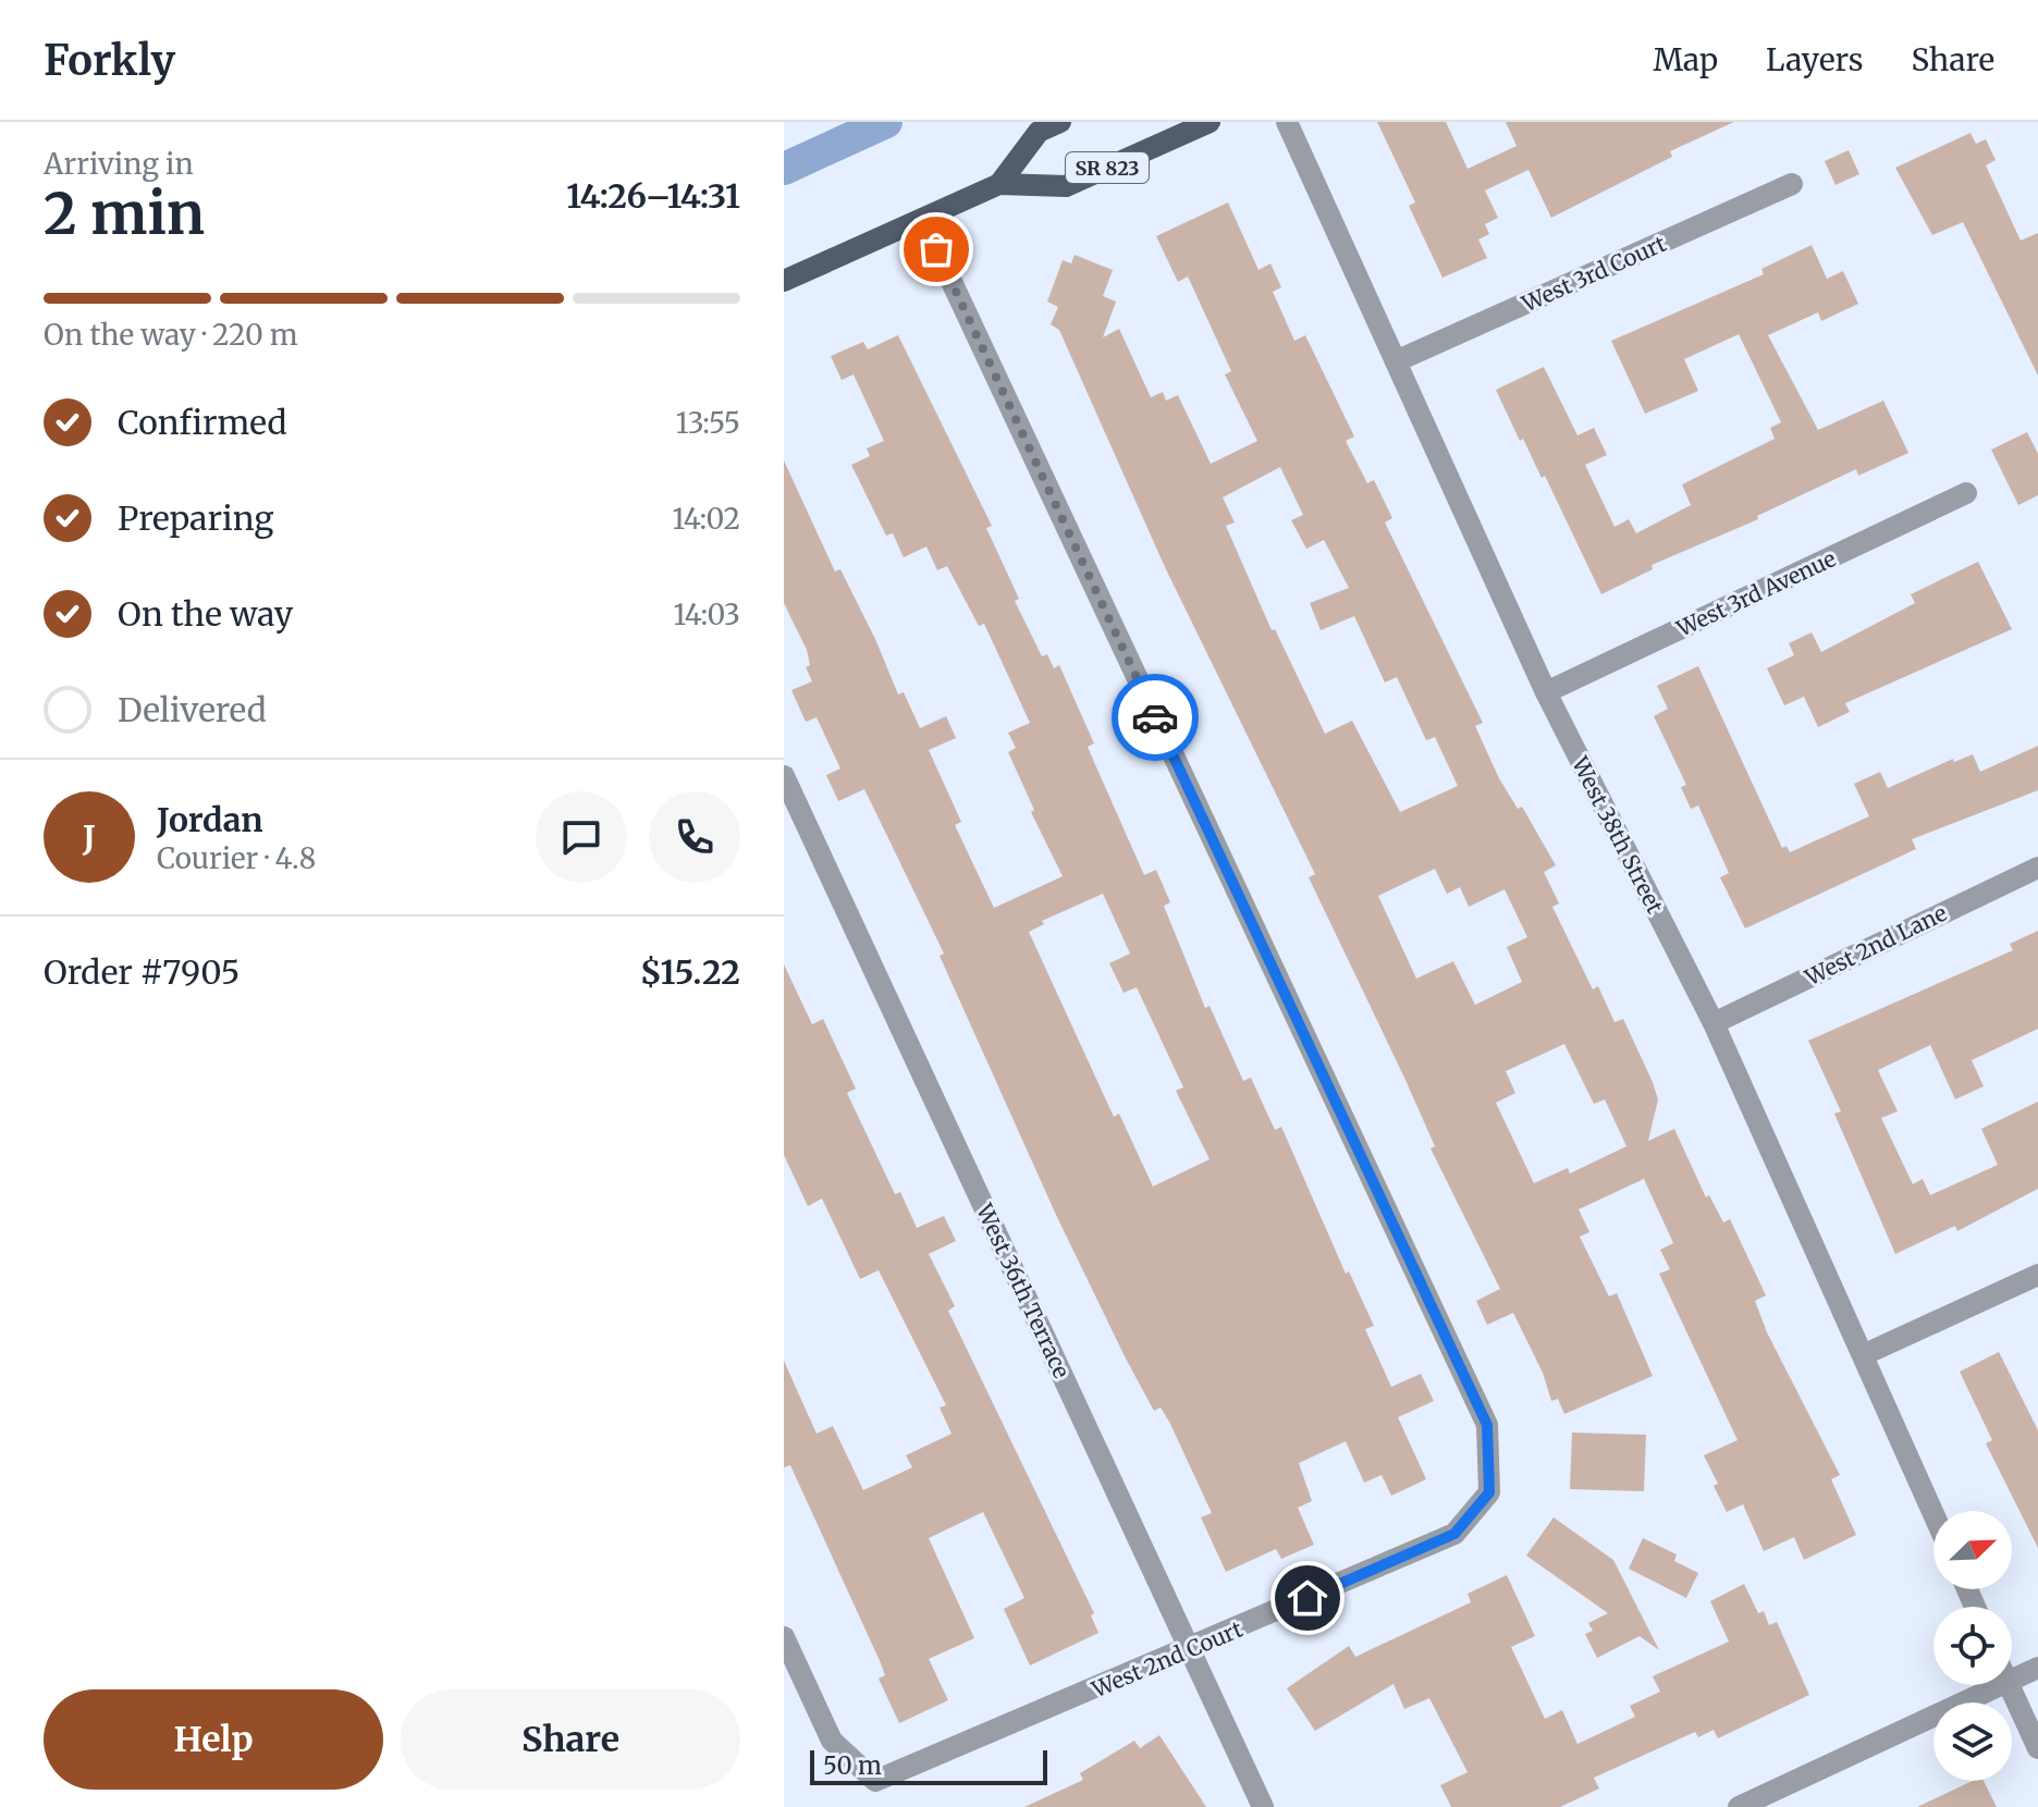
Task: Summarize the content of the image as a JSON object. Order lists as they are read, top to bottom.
{
  "streets": {
    "main road": ["SR 823"],
    "street": [
      "West 3rd Court",
      "West 3rd Avenue",
      "West 38th Street",
      "West 2nd Lane",
      "West 36th Terrace",
      "West 2nd Court"
    ]
  },
  "crossings": [
    ["SR 823", "West 2nd Court"],
    ["West 3rd Court", "West 38th Street"],
    ["West 3rd Avenue", "West 38th Street"],
    ["West 38th Street", "West 2nd Lane"],
    ["West 36th Terrace", "West 2nd Court"]
  ],
  "scale_bar": "50 m",
  "north": "top right",
  "page": {
    "header": "Forkly",
    "nav": ["Map", "Layers", "Share"],
    "heading": ["2 min", "Arriving in", "14:26–14:31"],
    "panel": [
      "Jordan",
      "Courier · 4.8",
      "Order #7905",
      "$15.22"
    ],
    "bar": "On the way · 220 m",
    "list": [
      ["Confirmed", "13:55"],
      ["Preparing", "14:02"],
      ["On the way", "14:03"],
      "Delivered"
    ],
    "round": "J",
    "buttons": ["Help", "Share"],
    "scale": "50 m"
  }
}
